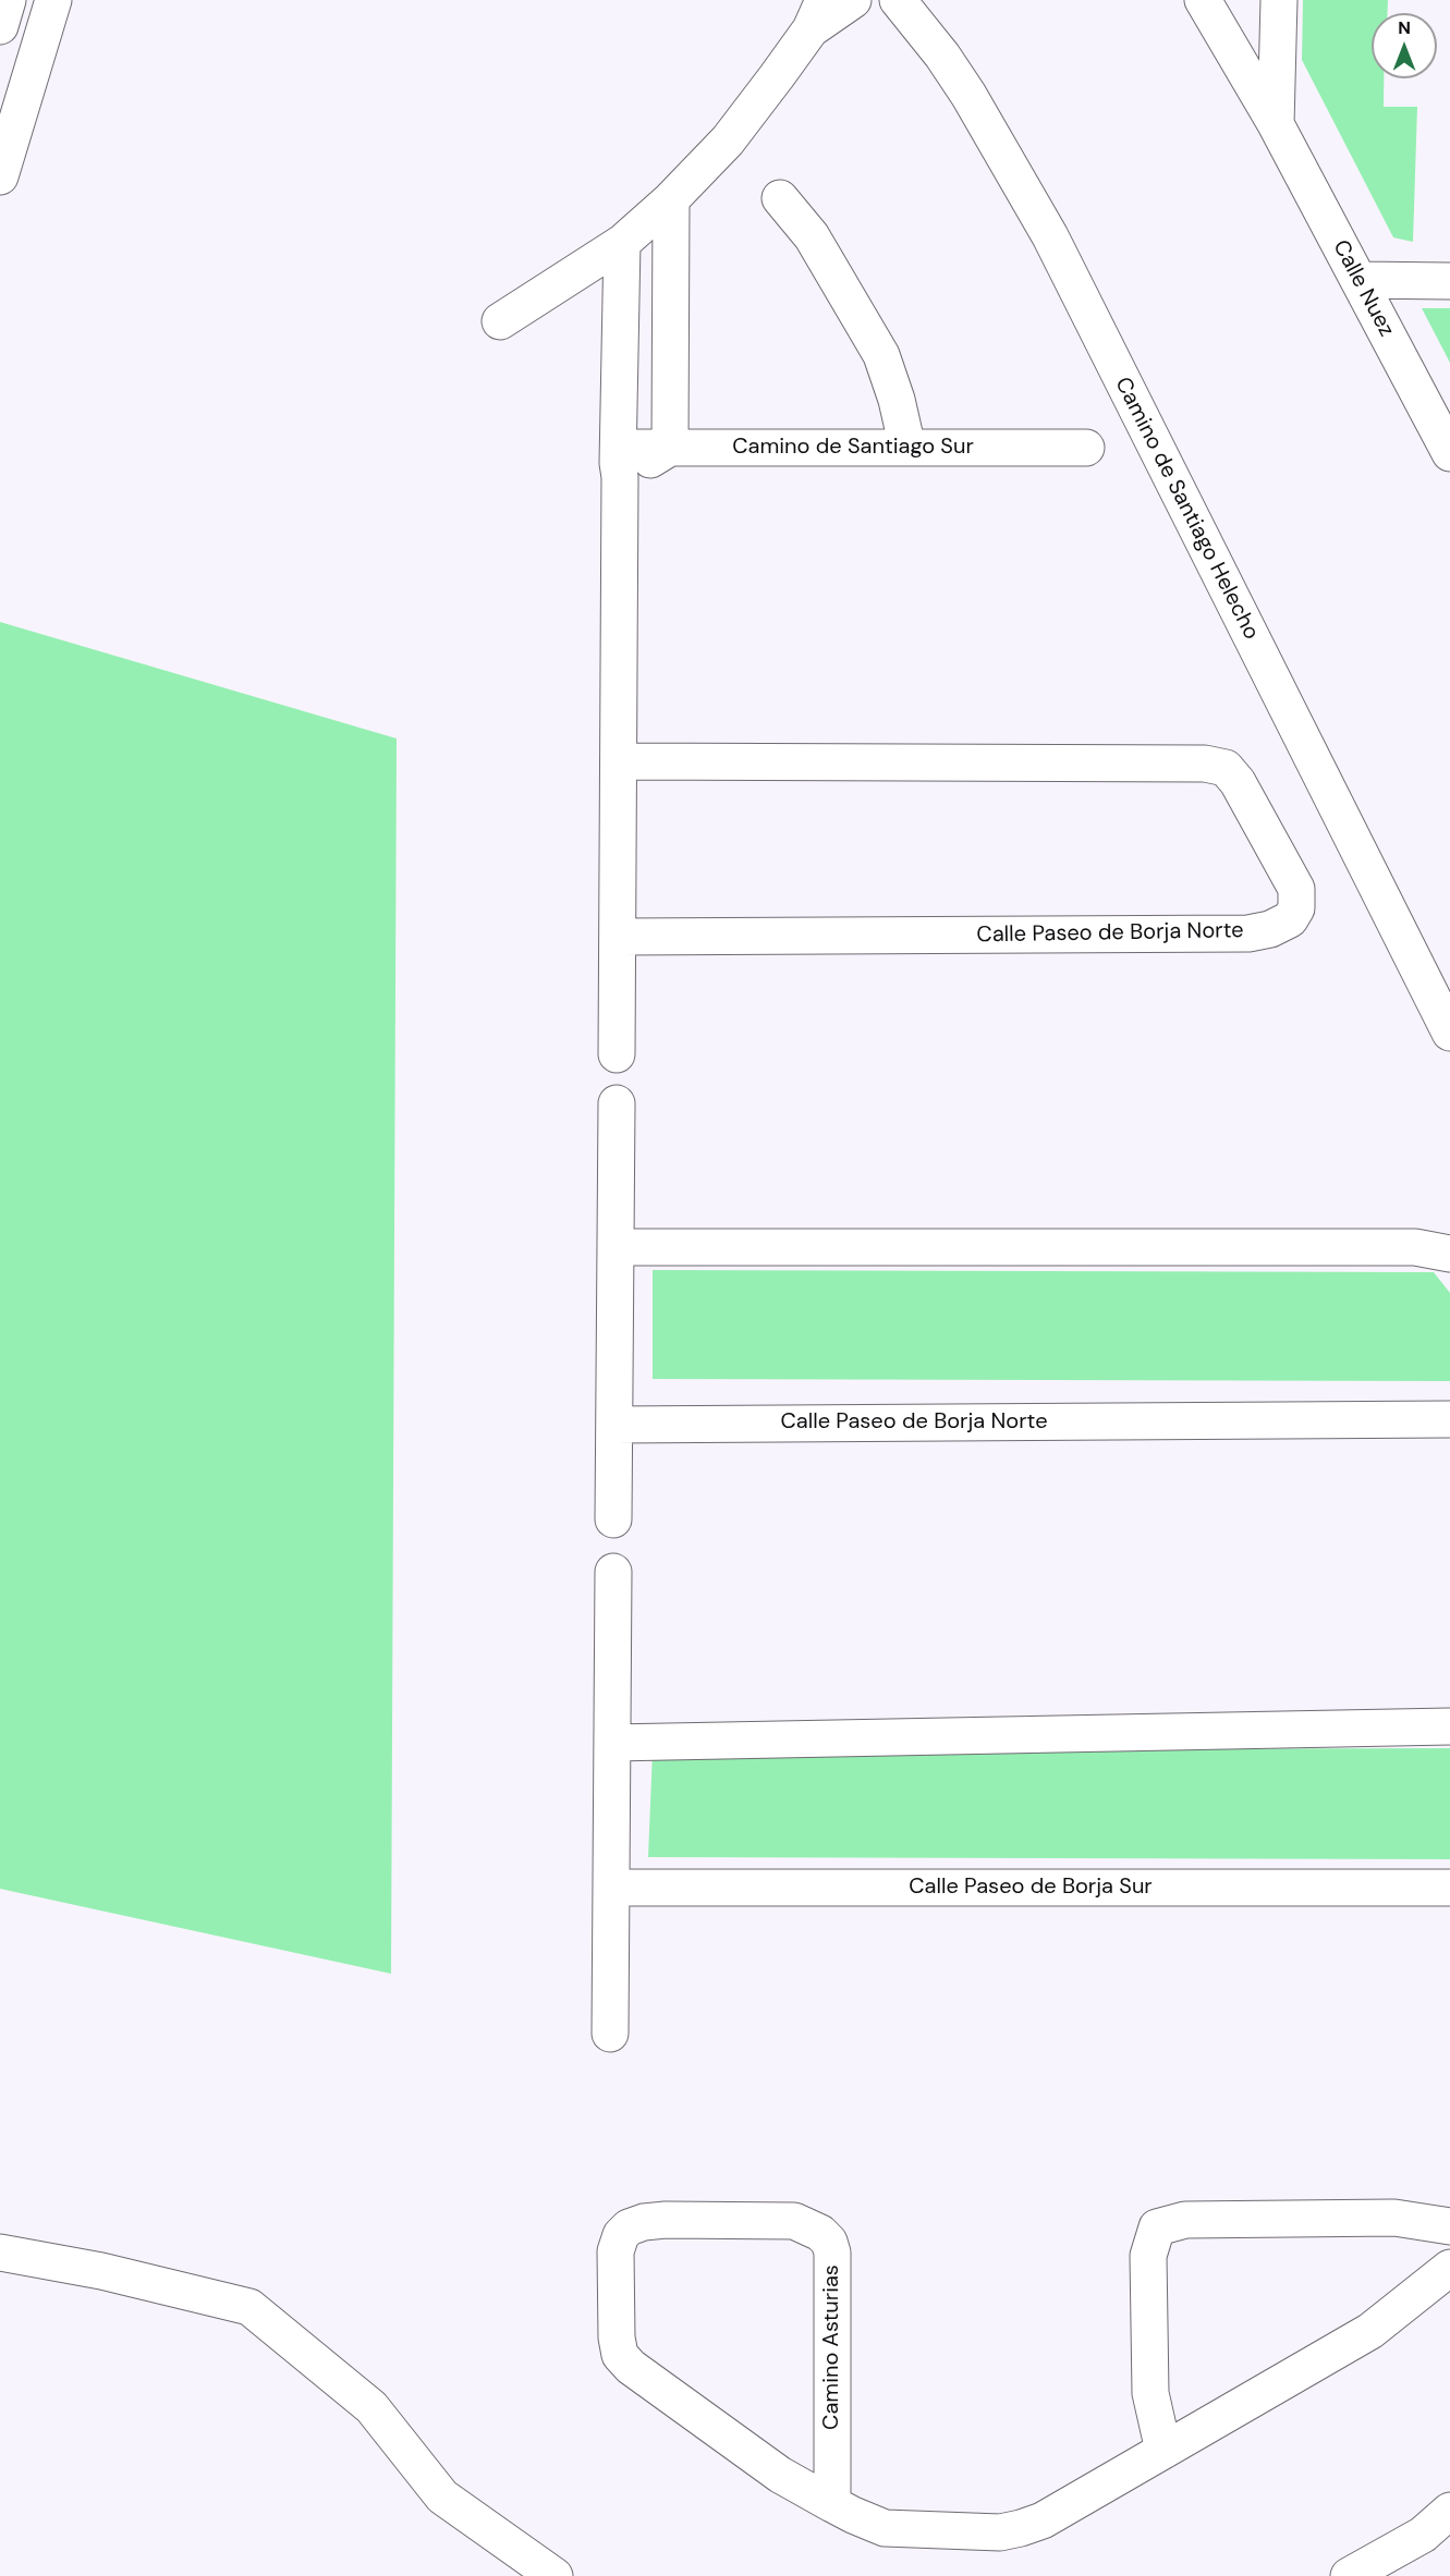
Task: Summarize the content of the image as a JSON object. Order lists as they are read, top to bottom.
{
  "streets": {
    "street": [
      "Calle Nuez",
      "Camino de Santiago Sur",
      "Camino de Santiago Helecho",
      "Calle Paseo de Borja Norte",
      "Calle Paseo de Borja Sur",
      "Camino Asturias"
    ]
  },
  "north": "top"
}
